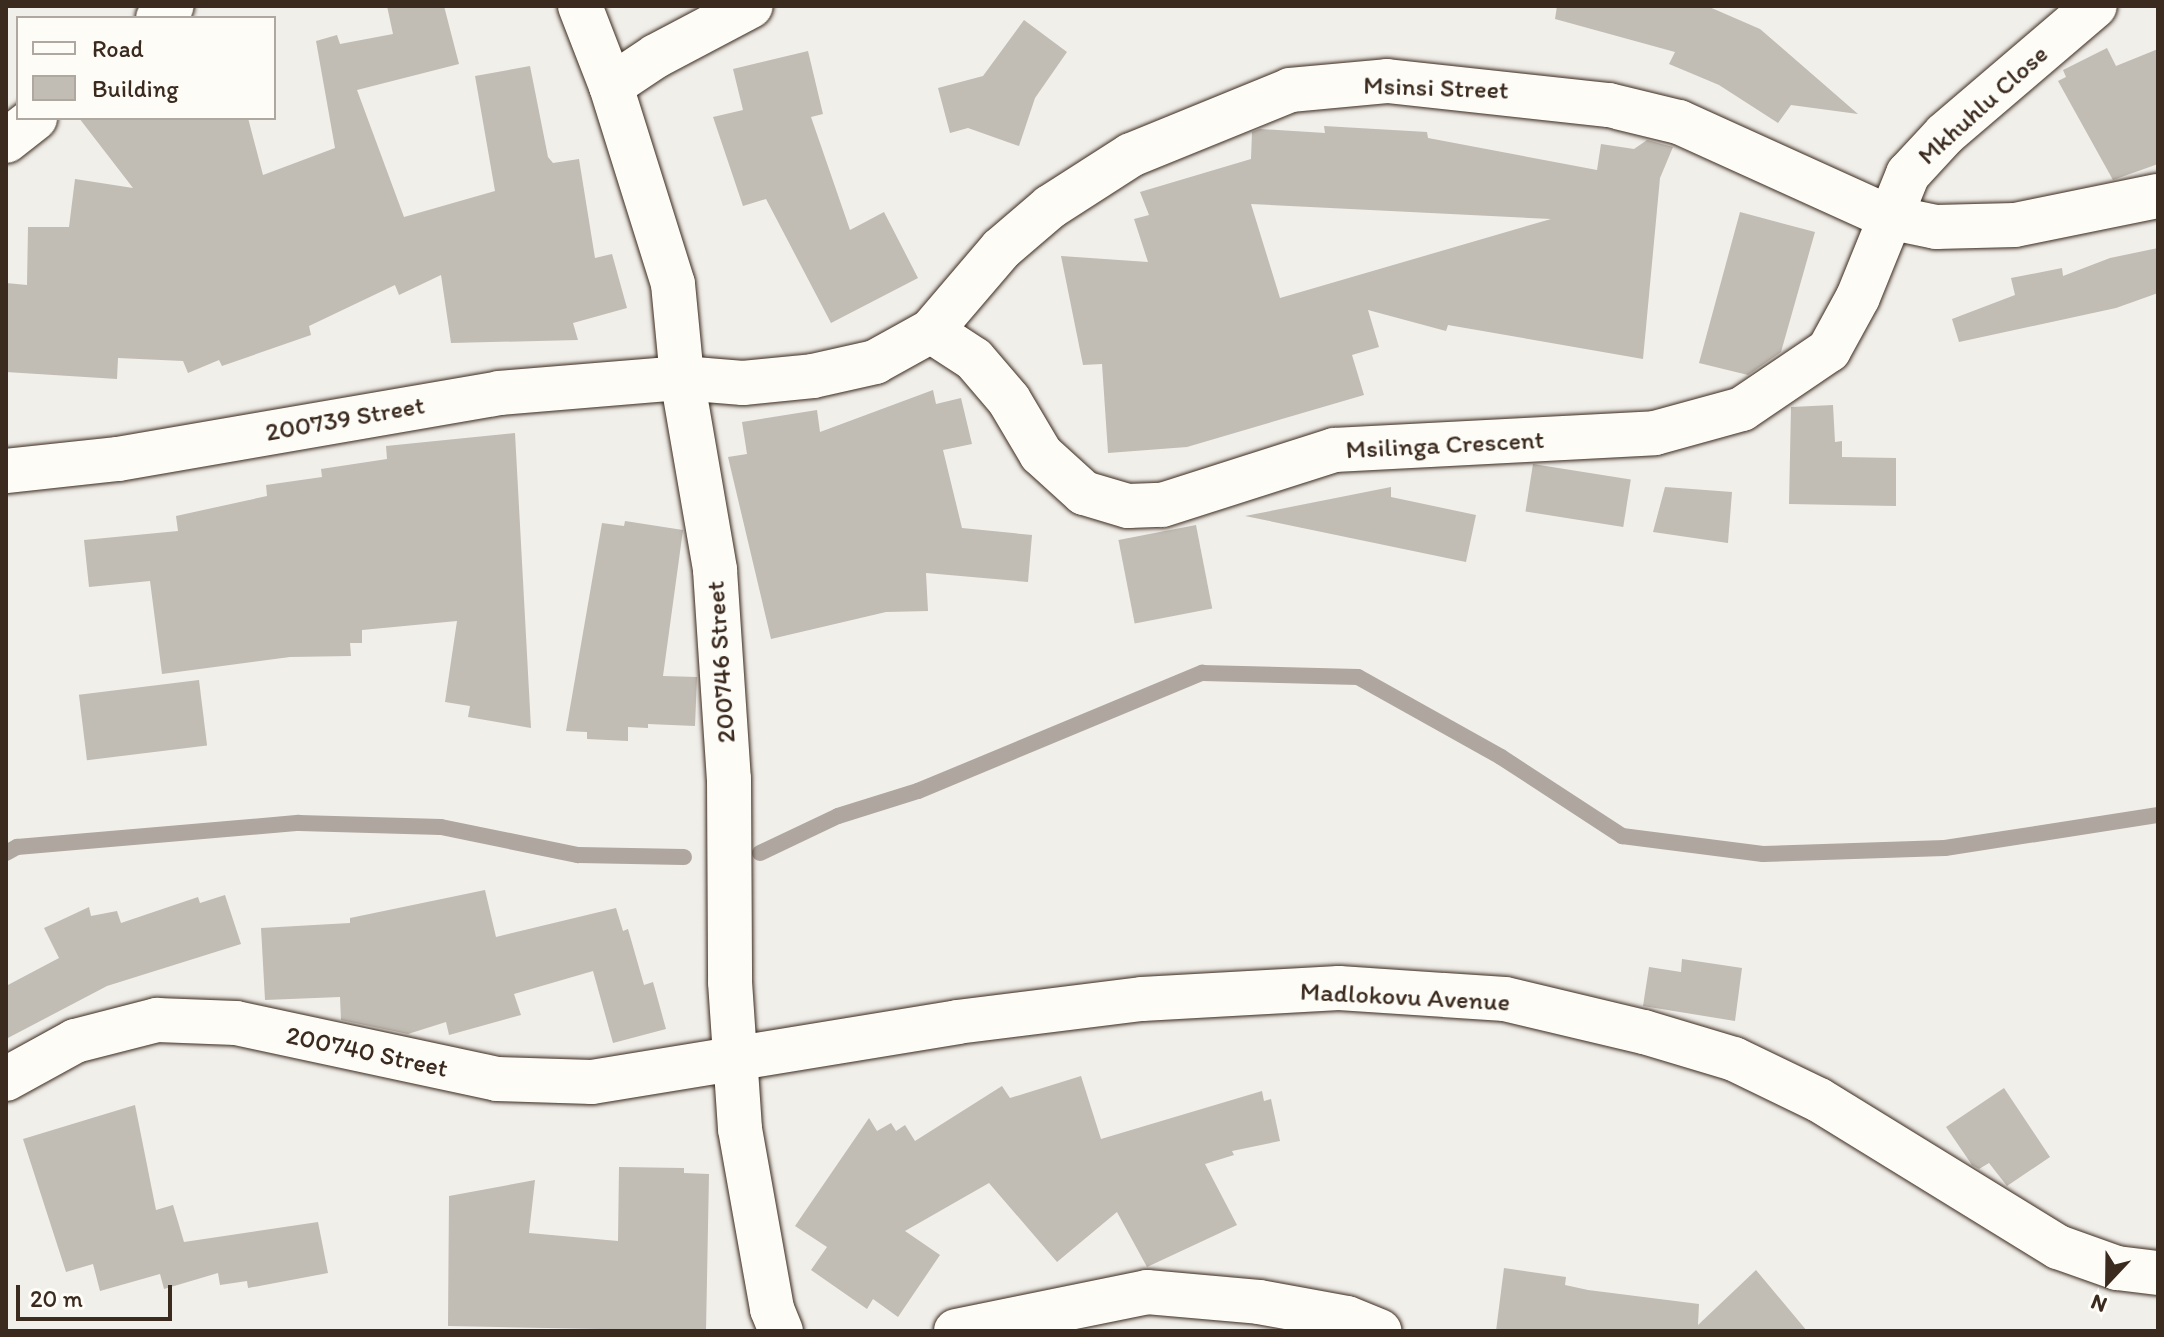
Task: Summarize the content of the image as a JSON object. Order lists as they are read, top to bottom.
{
  "streets": {
    "street": [
      "Msinsi Street",
      "Mkhuhlu Close",
      "200739 Street",
      "Msilinga Crescent",
      "200746 Street",
      "Madlokovu Avenue",
      "200740 Street"
    ]
  },
  "crossings": [
    ["Msinsi Street", "Mkhuhlu Close"],
    ["Msinsi Street", "200739 Street"],
    ["Msinsi Street", "Msilinga Crescent"],
    ["Msinsi Street", "200746 Street"],
    ["Mkhuhlu Close", "Msilinga Crescent"],
    ["200739 Street", "200746 Street"],
    ["200746 Street", "Madlokovu Avenue"],
    ["200746 Street", "200740 Street"],
    ["Madlokovu Avenue", "200740 Street"]
  ],
  "legend": ["Road", "Building"],
  "scale_bar": "20 m",
  "north": "bottom"
}
